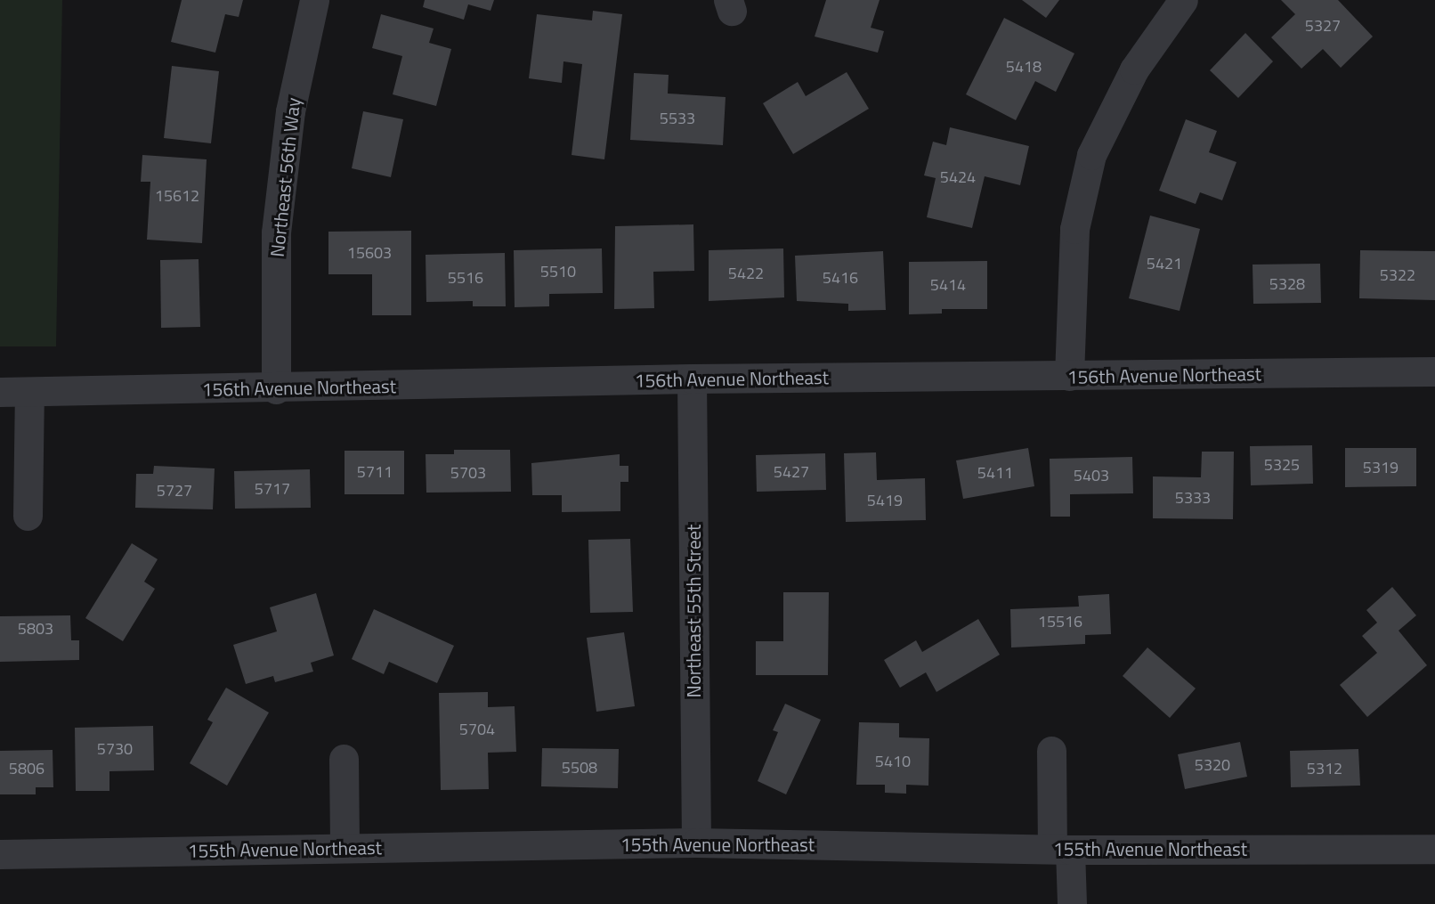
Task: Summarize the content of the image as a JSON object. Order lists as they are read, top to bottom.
{
  "streets": {
    "street": [
      "Northeast 56th Way",
      "156th Avenue Northeast",
      "Northeast 55th Street",
      "155th Avenue Northeast"
    ]
  },
  "crossings": [
    ["Northeast 56th Way", "156th Avenue Northeast"],
    ["156th Avenue Northeast", "Northeast 55th Street"],
    ["Northeast 55th Street", "155th Avenue Northeast"]
  ],
  "house_numbers": [
    "5327",
    "5418",
    "5533",
    "5424",
    "15612",
    "15603",
    "5421",
    "5510",
    "5422",
    "5322",
    "5516",
    "5416",
    "5328",
    "5414",
    "5325",
    "5319",
    "5711",
    "5427",
    "5703",
    "5411",
    "5403",
    "5717",
    "5727",
    "5333",
    "5419",
    "15516",
    "5803",
    "5704",
    "5730",
    "5410",
    "5320",
    "5508",
    "5806",
    "5312"
  ]
}
